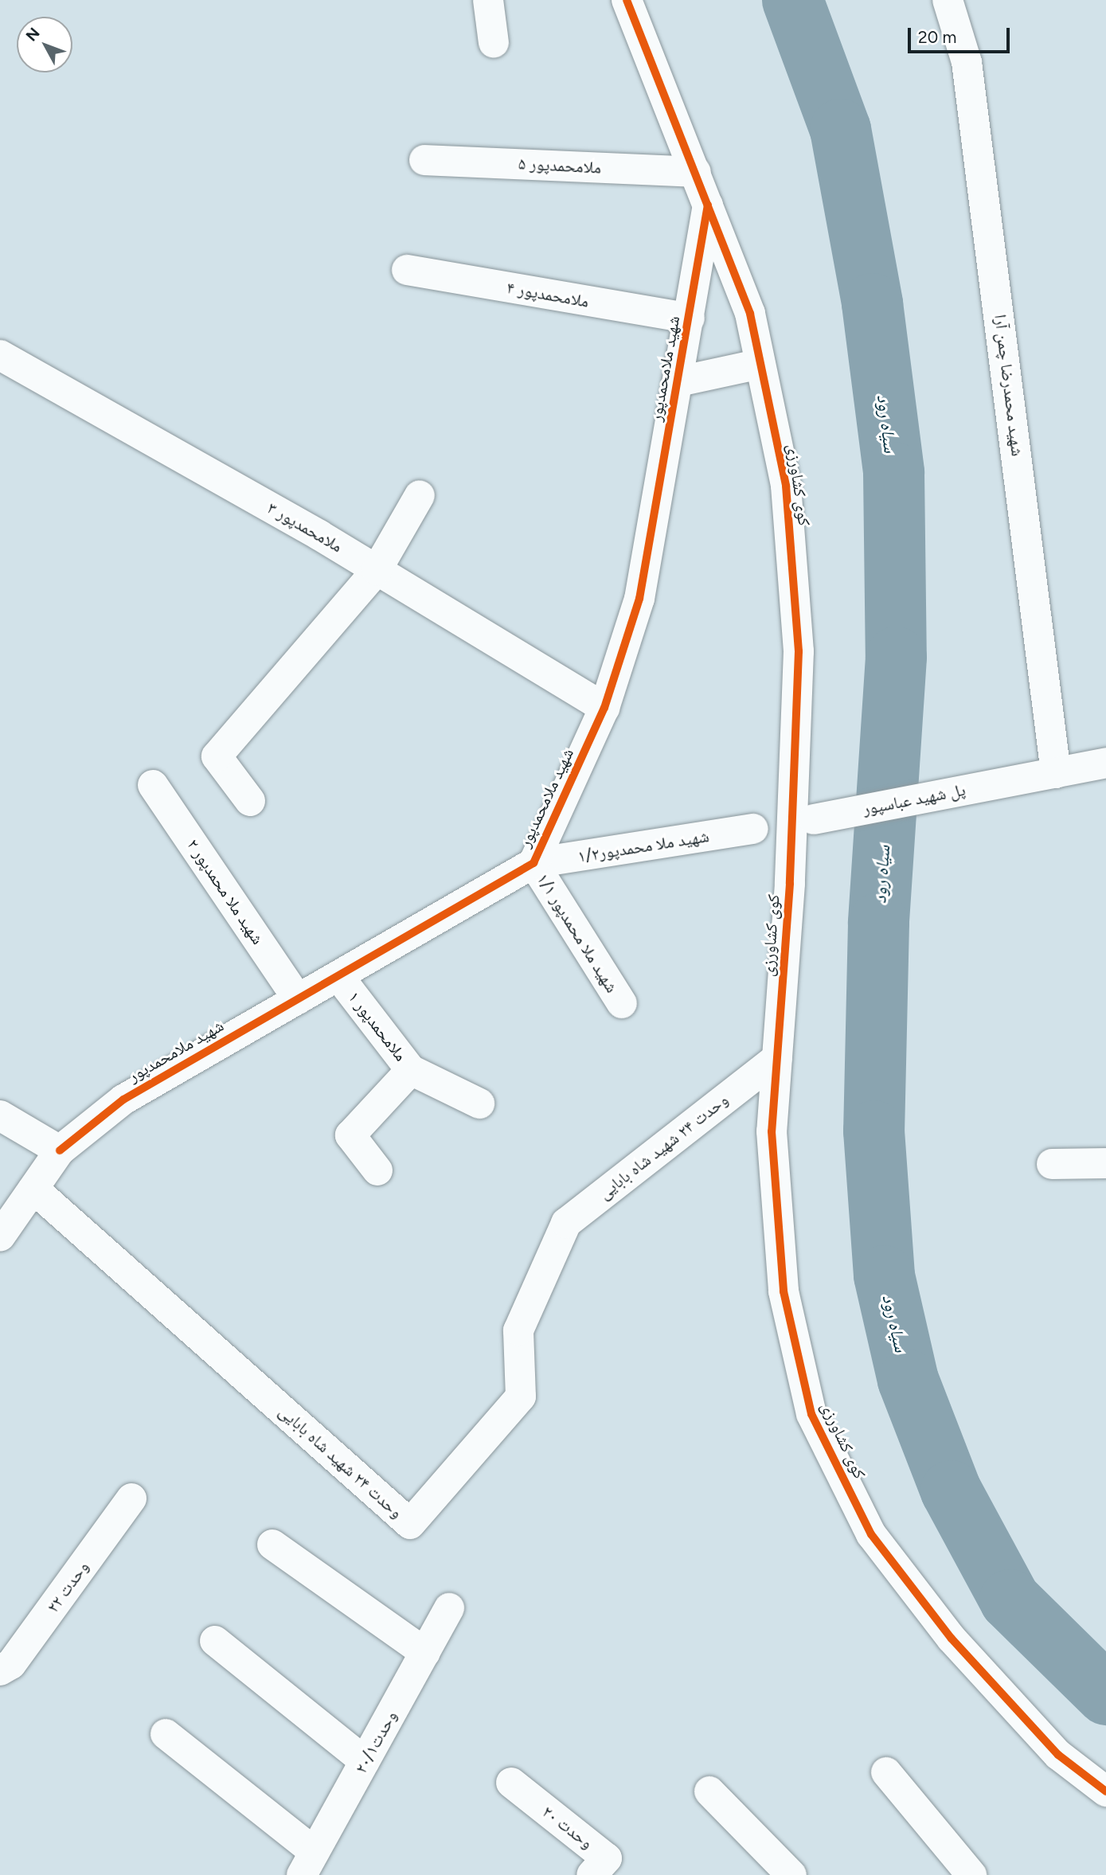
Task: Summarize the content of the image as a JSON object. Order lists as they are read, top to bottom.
{
  "streets": {
    "street": [
      "ملامحمدپور ۵",
      "ملامحمدپور ۴",
      "شهید ملامحمدپور",
      "شهید محمدرضا چمن آرا",
      "کوی کشاورزی",
      "ملامحمدپور ۳",
      "پل شهید عباسپور",
      "شهید ملا محمدپور۱/۲",
      "شهید ملا محمدپور ۲",
      "شهید ملا محمدپور ۱/۱",
      "ملامحمدپور ۱",
      "وحدت ۲۴ شهید شاه بابایی",
      "وحدت ۲۲",
      "وحدت۲۰/۱",
      "وحدت ۲۰"
    ]
  },
  "crossings": [
    ["ملامحمدپور ۵", "کوی کشاورزی"],
    ["ملامحمدپور ۴", "شهید ملامحمدپور"],
    ["شهید ملامحمدپور", "کوی کشاورزی"],
    ["شهید ملامحمدپور", "ملامحمدپور ۳"],
    ["شهید ملامحمدپور", "شهید ملا محمدپور۱/۲"],
    ["شهید ملامحمدپور", "شهید ملا محمدپور ۲"],
    ["شهید ملامحمدپور", "شهید ملا محمدپور ۱/۱"],
    ["شهید ملامحمدپور", "ملامحمدپور ۱"],
    ["شهید ملامحمدپور", "وحدت ۲۴ شهید شاه بابایی"],
    ["شهید محمدرضا چمن آرا", "پل شهید عباسپور"],
    ["کوی کشاورزی", "پل شهید عباسپور"],
    ["کوی کشاورزی", "وحدت ۲۴ شهید شاه بابایی"],
    ["شهید ملا محمدپور۱/۲", "شهید ملا محمدپور ۱/۱"]
  ],
  "water": ["سیاه رود"],
  "scale_bar": "20 m",
  "north": "top left"
}
